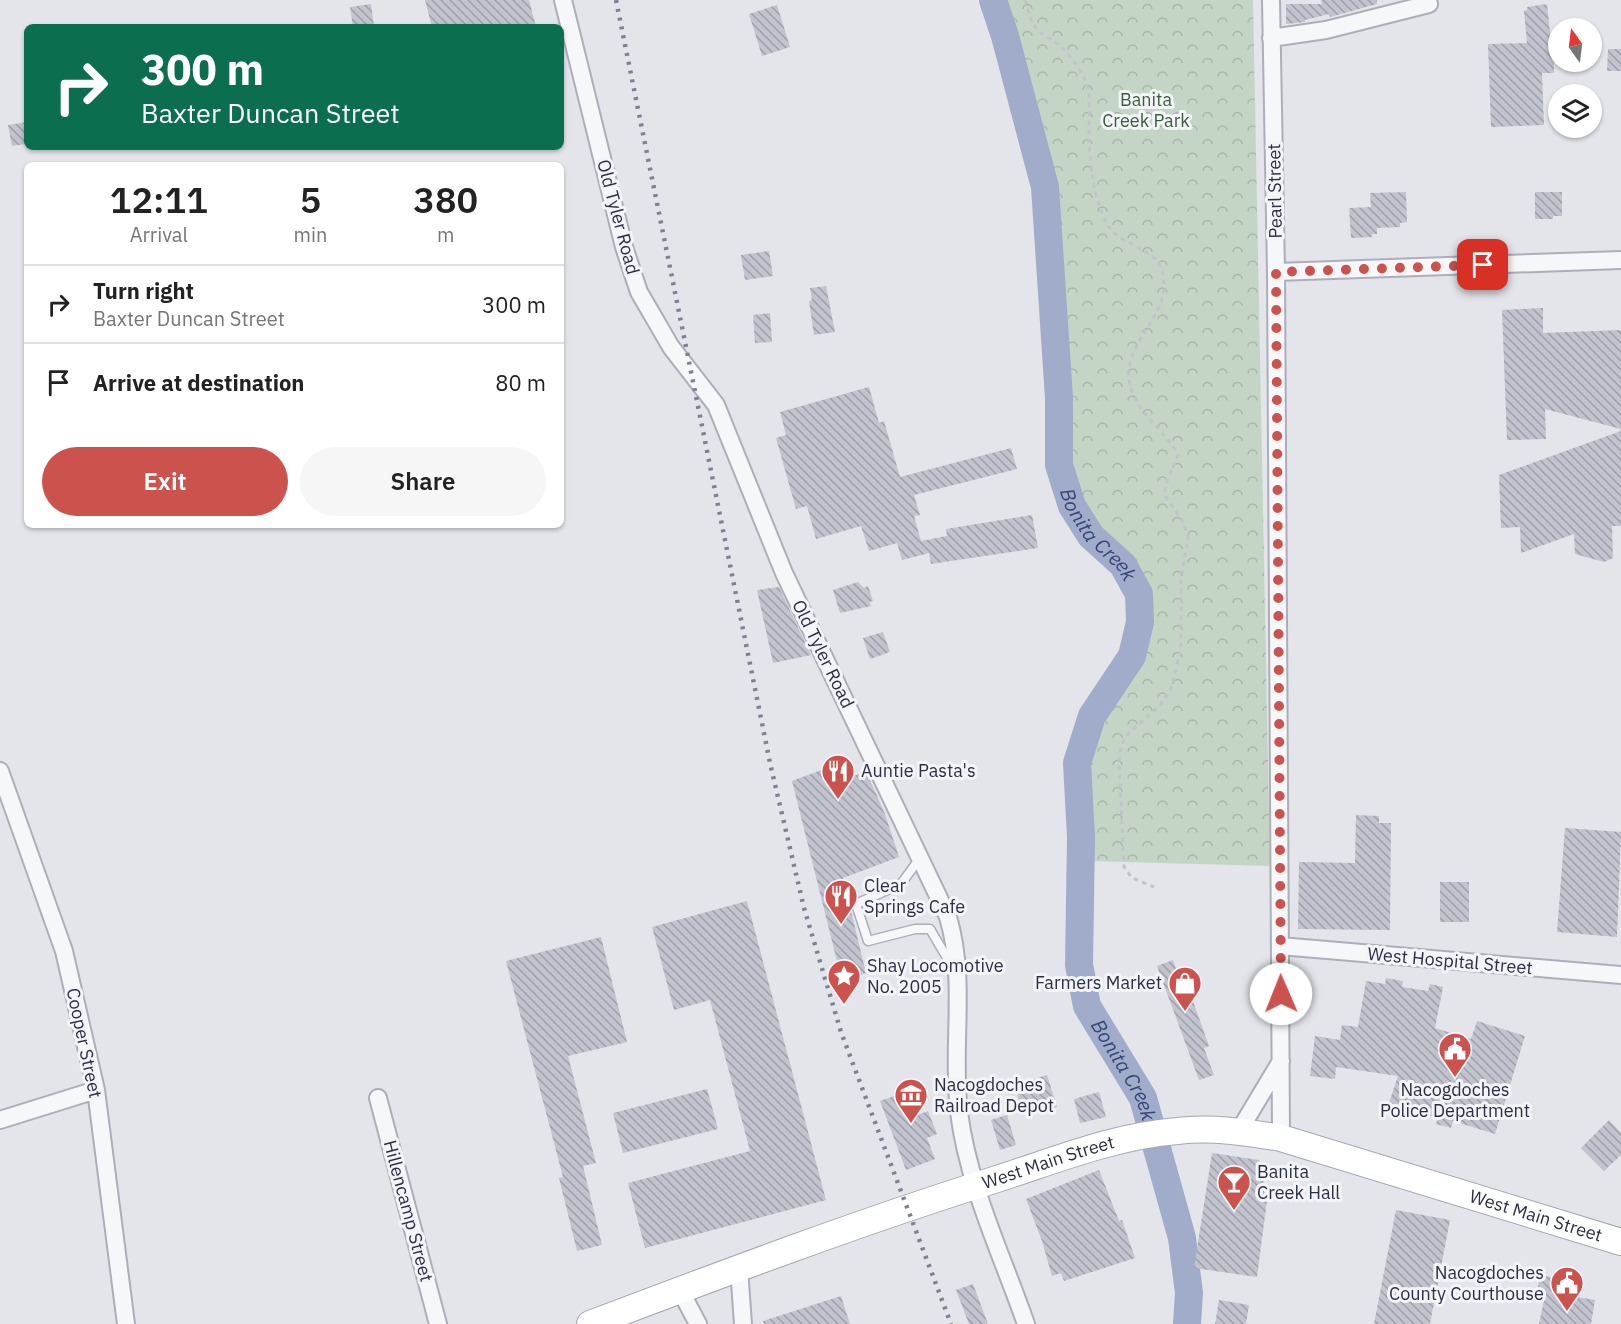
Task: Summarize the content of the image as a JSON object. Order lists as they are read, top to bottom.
{
  "streets": {
    "main road": ["West Main Street"],
    "street": [
      "Pearl Street",
      "Old Tyler Road",
      "West Hospital Street",
      "Cooper Street",
      "Hillencamp Street"
    ]
  },
  "crossings": [
    ["Pearl Street", "West Hospital Street"],
    ["Pearl Street", "West Main Street"],
    ["Old Tyler Road", "West Main Street"]
  ],
  "water": ["Bonita Creek"],
  "parks": ["Banita Creek Park"],
  "places": {
    "restaurant": ["Auntie Pasta's", "Clear Springs Cafe"],
    "place": ["Shay Locomotive No. 2005"],
    "shop": ["Farmers Market"],
    "public building": ["Nacogdoches Police Department", "Nacogdoches County Courthouse"],
    "museum": ["Nacogdoches Railroad Depot"],
    "bar": ["Banita Creek Hall"]
  },
  "north": "top",
  "page": {
    "turn": ["300 m", "Baxter Duncan Street"],
    "eta": [
      "12:11",
      "Arrival",
      "5",
      "min",
      "380",
      "m"
    ],
    "list": [
      {
        "name": "Turn right",
        "note": "Baxter Duncan Street",
        "value": "300 m"
      },
      {
        "name": "Arrive at destination",
        "value": "80 m"
      }
    ],
    "buttons": ["Exit", "Share"]
  }
}
